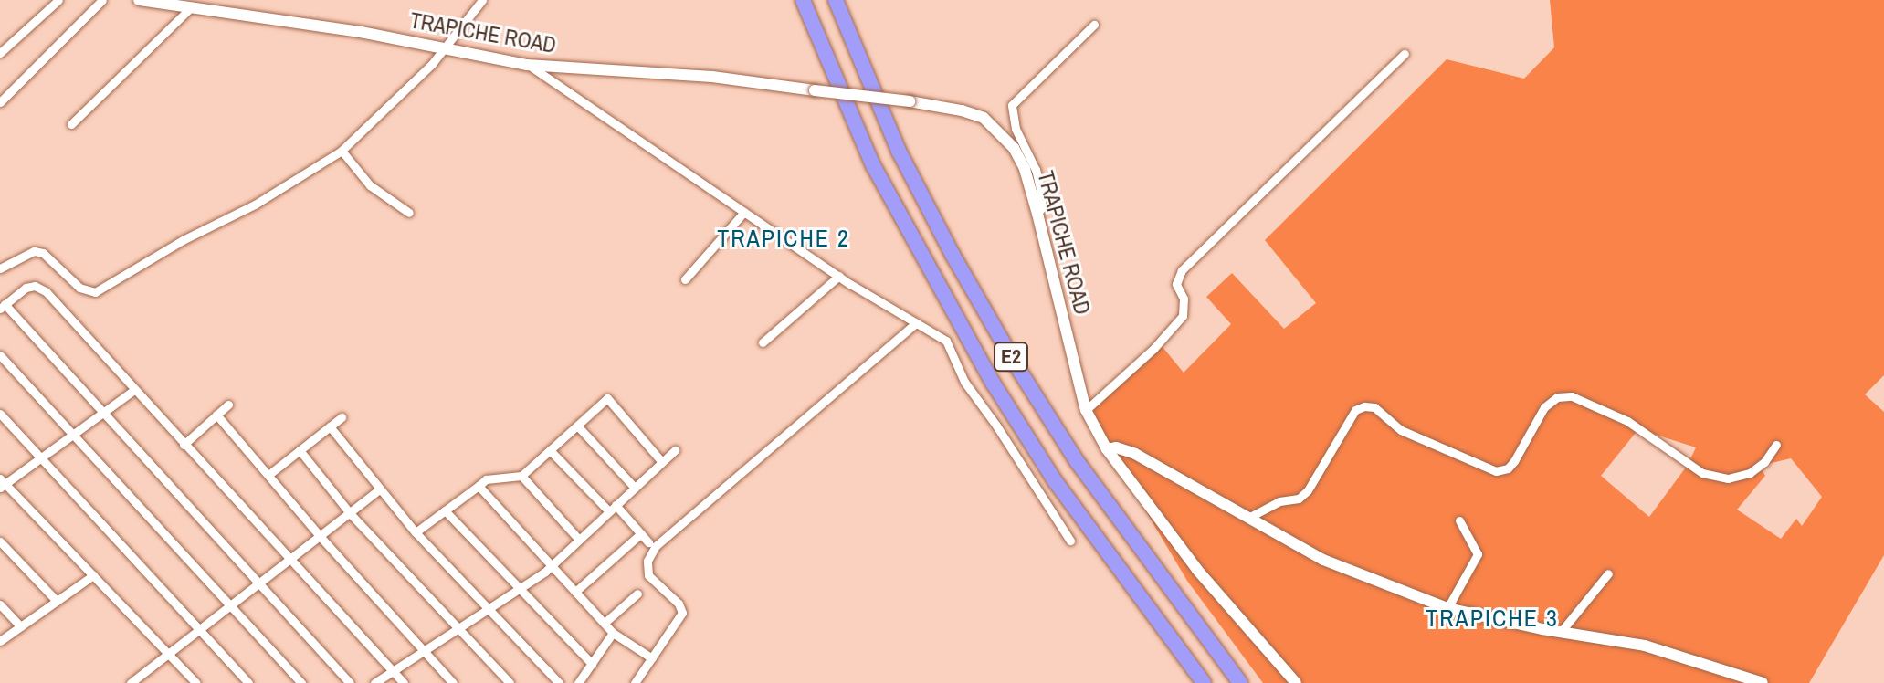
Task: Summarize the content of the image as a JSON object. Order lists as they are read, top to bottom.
{
  "streets": {
    "highway": ["E2"],
    "street": ["TRAPICHE ROAD"]
  },
  "districts": ["TRAPICHE 2", "TRAPICHE 3"]
}
